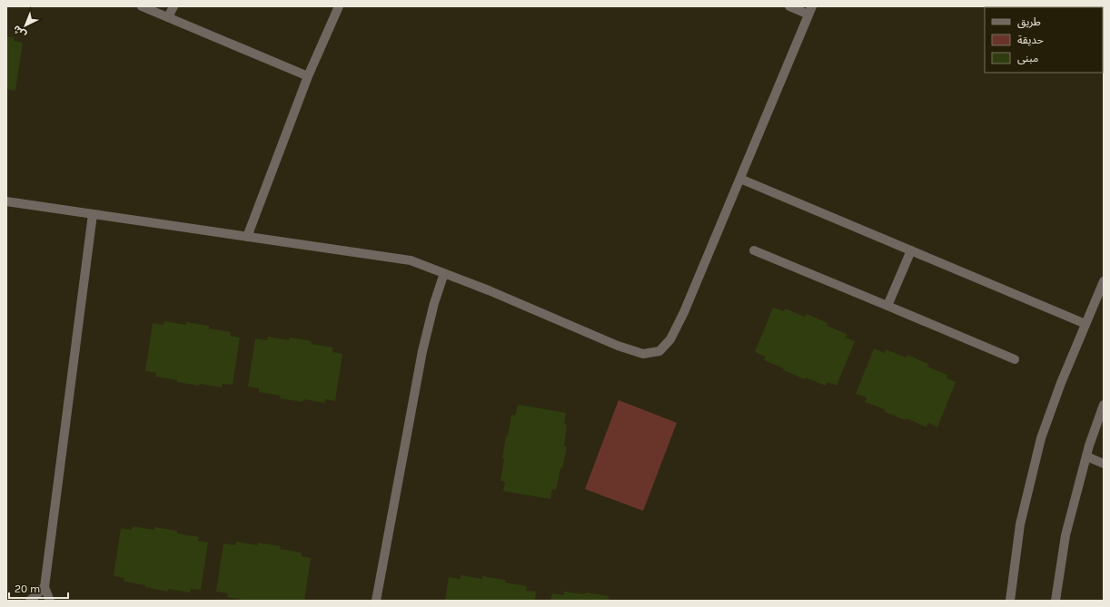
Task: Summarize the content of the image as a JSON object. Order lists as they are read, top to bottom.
{
  "legend": ["طريق", "حديقة", "مبنى"],
  "scale_bar": "20 m",
  "north": "bottom left"
}
